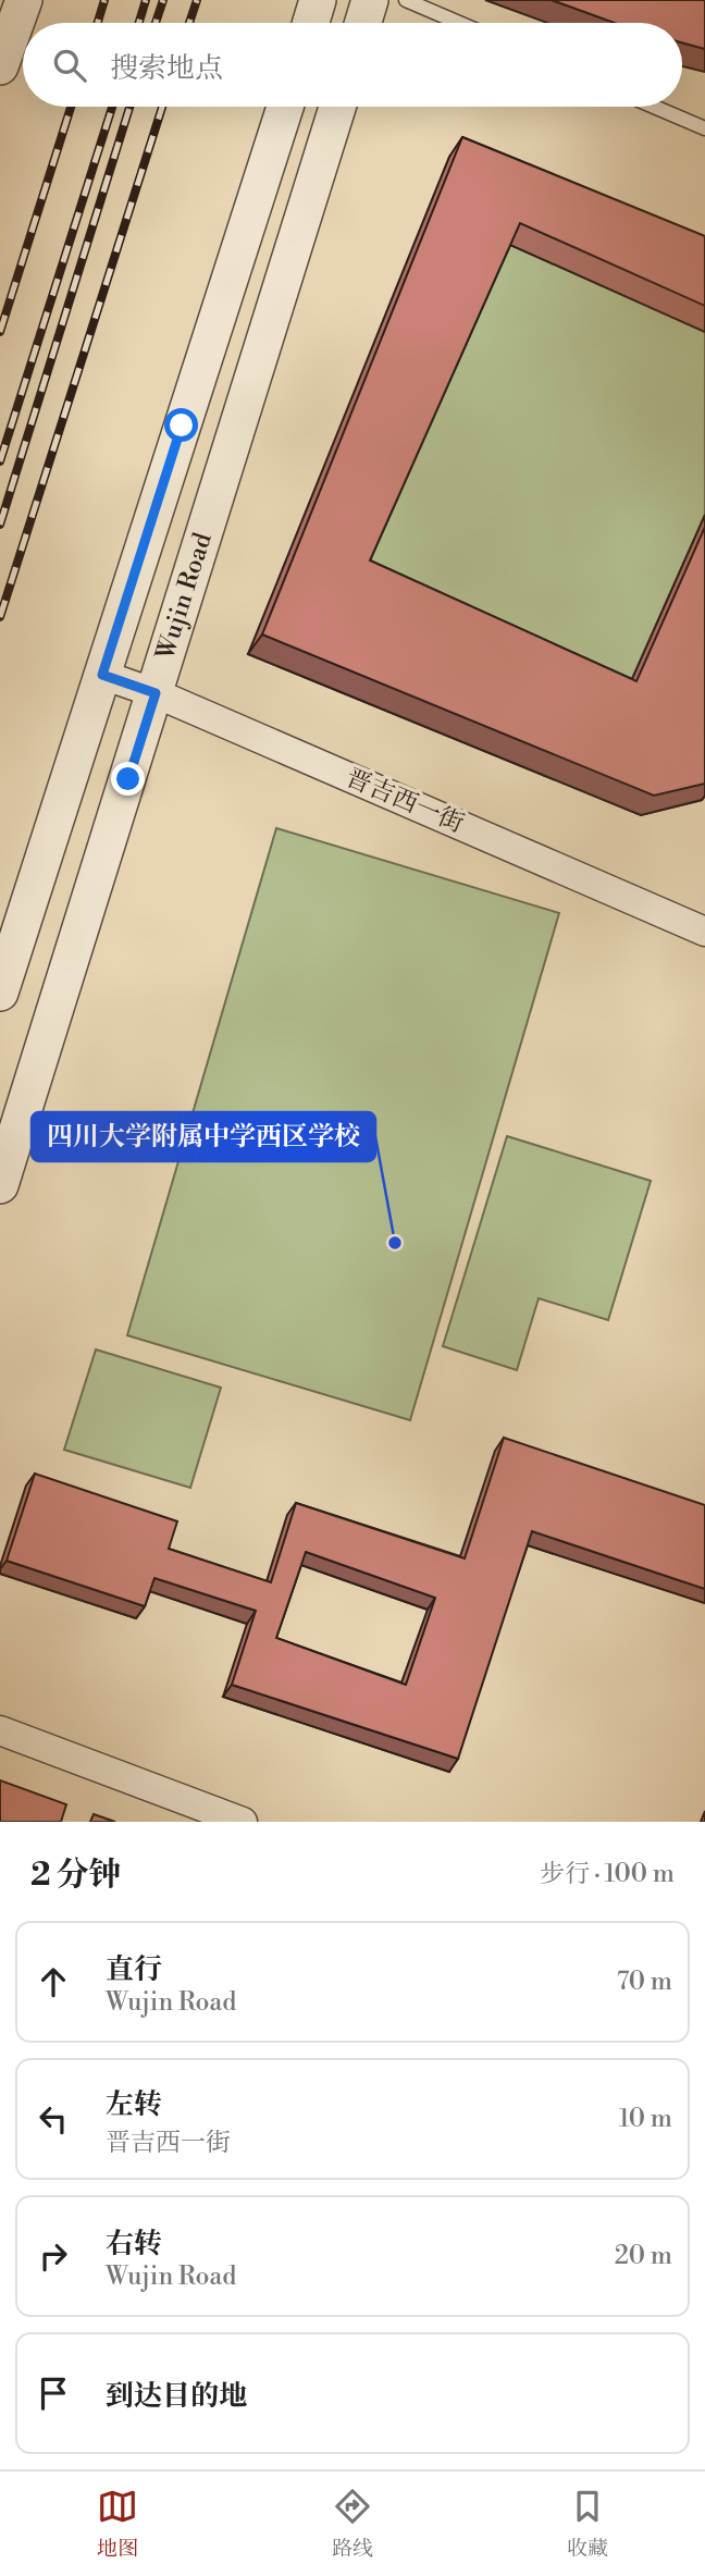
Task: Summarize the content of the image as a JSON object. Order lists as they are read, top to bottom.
{
  "streets": {
    "street": ["Wujin Road", "晋吉西一街"]
  },
  "crossings": [
    ["Wujin Road", "晋吉西一街"]
  ],
  "places": ["四川大学附属中学西区学校"],
  "page": {
    "search": "搜索地点",
    "heading": ["2 分钟", "步行 · 100 m"],
    "list": [
      ["直行", "Wujin Road", "70 m"],
      ["左转", "晋吉西一街", "10 m"],
      ["右转", "Wujin Road", "20 m"],
      "到达目的地"
    ],
    "nav": ["地图", "路线", "收藏"]
  }
}
